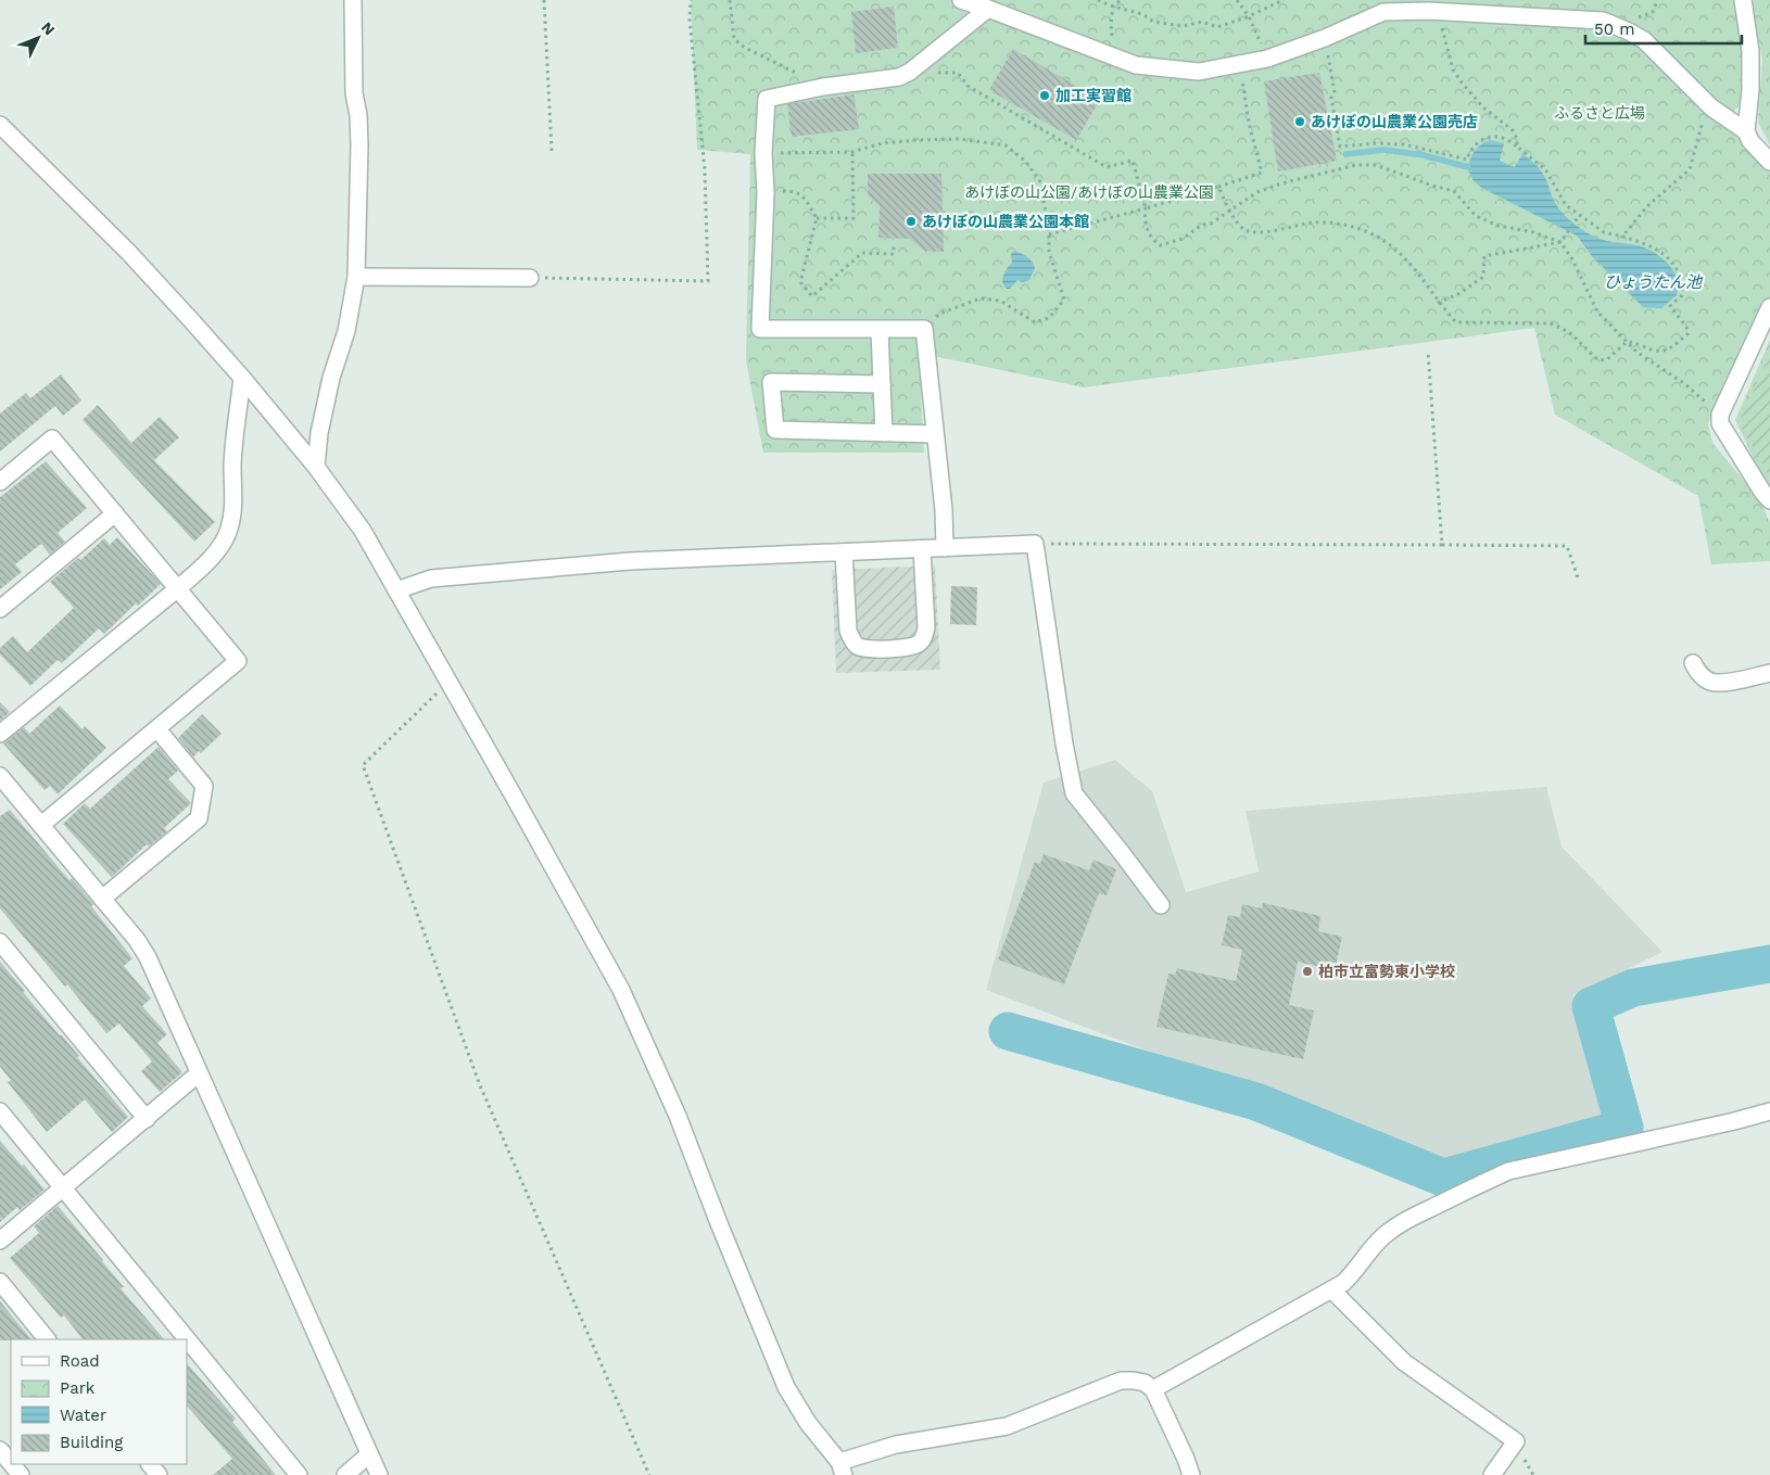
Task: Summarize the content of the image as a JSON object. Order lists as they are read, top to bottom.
{
  "water": ["ひょうたん池"],
  "parks": ["ふるさと広場", "あけぼの山公園/あけぼの山農業公園"],
  "places": [
    "加工実習館",
    "あけぼの山農業公園売店",
    "あけぼの山農業公園本館",
    "柏市立富勢東小学校"
  ],
  "legend": [
    "Road",
    "Park",
    "Water",
    "Building"
  ],
  "scale_bar": "50 m",
  "north": "top right"
}
